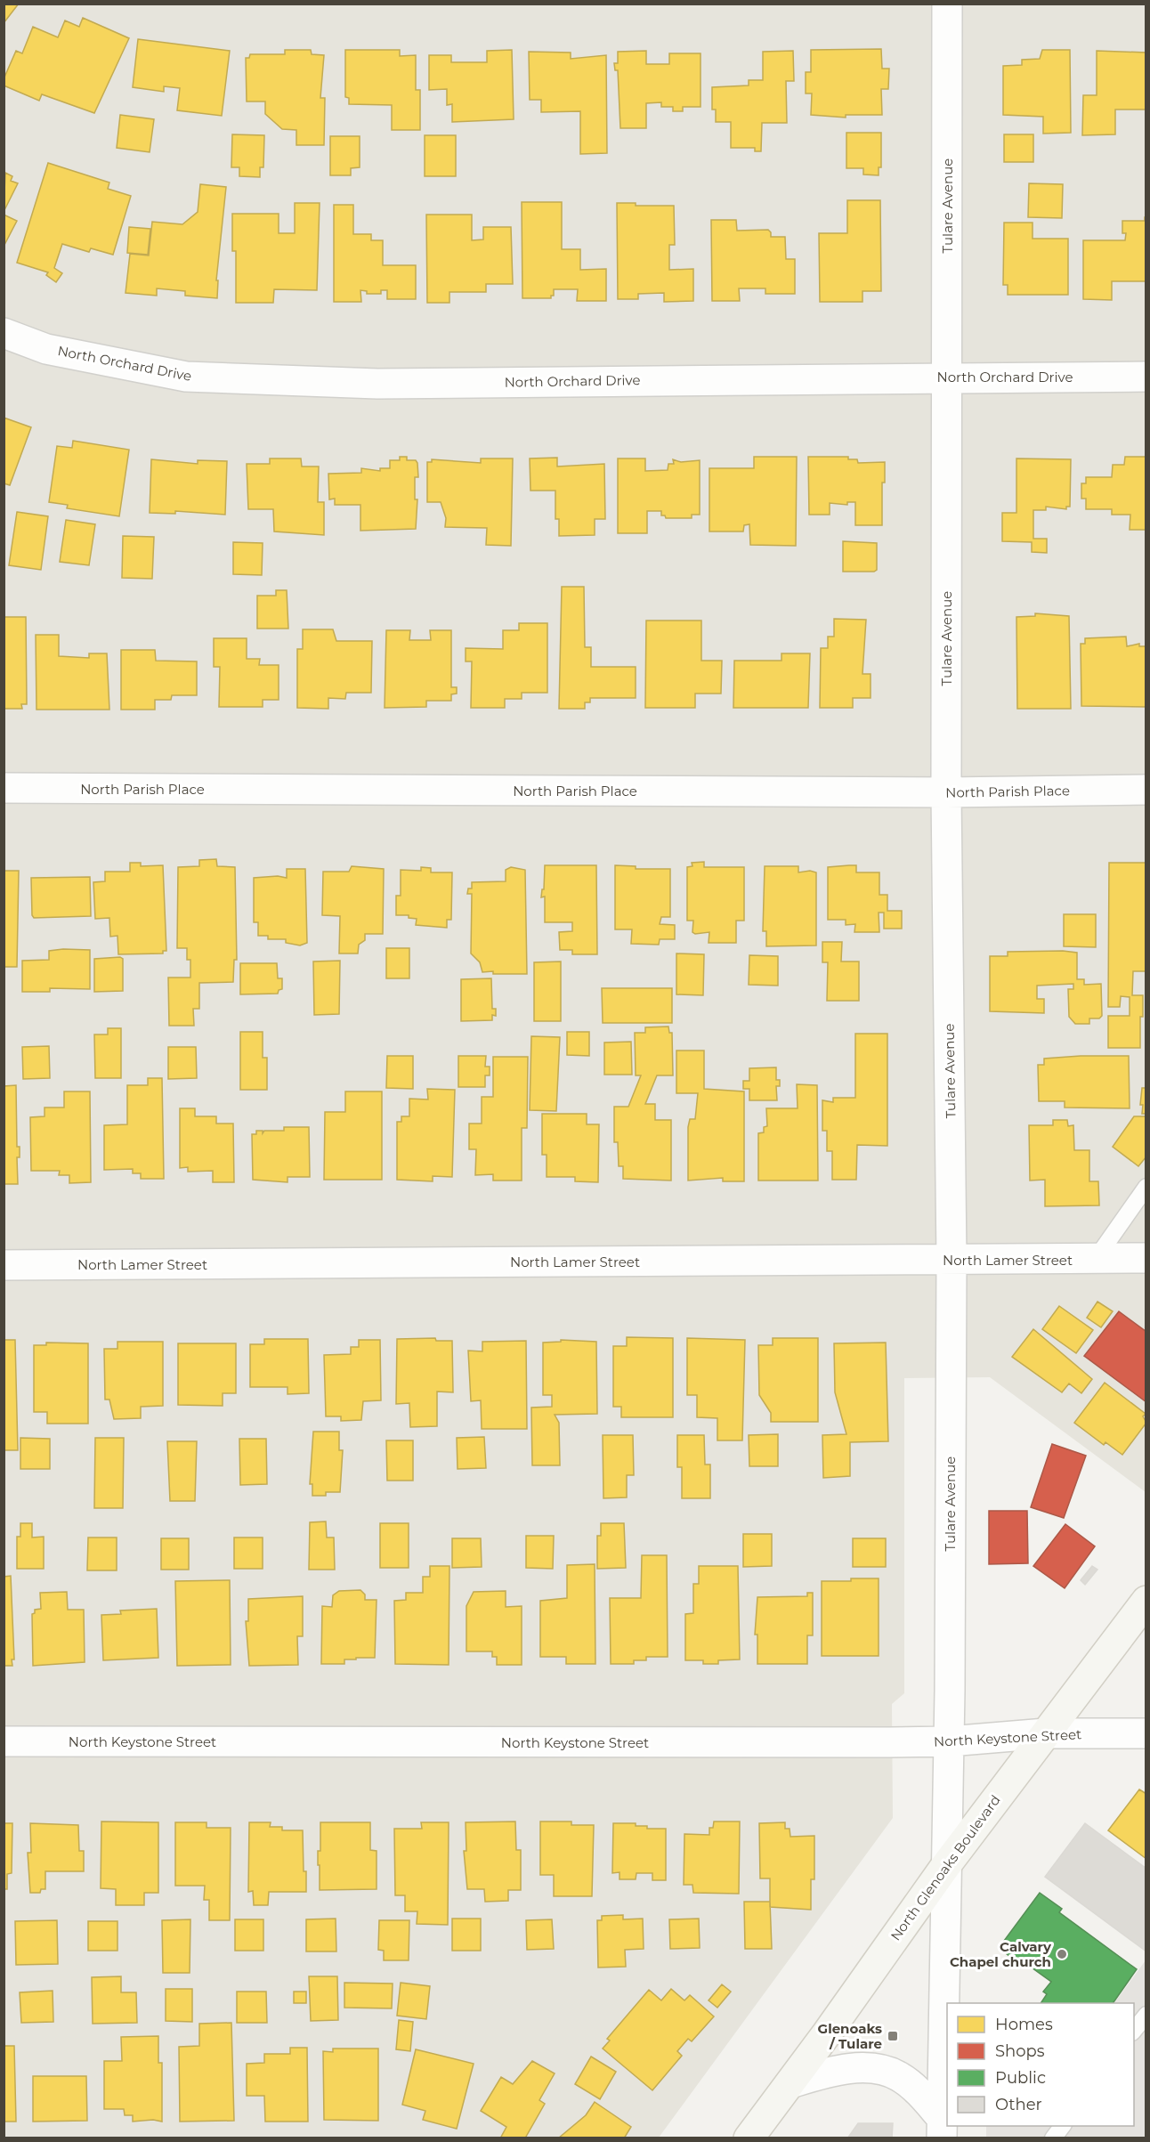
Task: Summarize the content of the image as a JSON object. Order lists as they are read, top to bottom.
{
  "streets": {
    "main road": ["North Glenoaks Boulevard"],
    "street": [
      "Tulare Avenue",
      "North Orchard Drive",
      "North Parish Place",
      "North Lamer Street",
      "North Keystone Street"
    ]
  },
  "crossings": [
    ["Tulare Avenue", "North Orchard Drive"],
    ["Tulare Avenue", "North Parish Place"],
    ["Tulare Avenue", "North Lamer Street"],
    ["Tulare Avenue", "North Keystone Street"],
    ["Tulare Avenue", "North Glenoaks Boulevard"],
    ["North Keystone Street", "North Glenoaks Boulevard"]
  ],
  "places": {
    "other": ["Calvary Chapel church"],
    "transit": ["Glenoaks / Tulare"]
  },
  "legend": [
    "Homes",
    "Shops",
    "Public",
    "Other"
  ]
}
